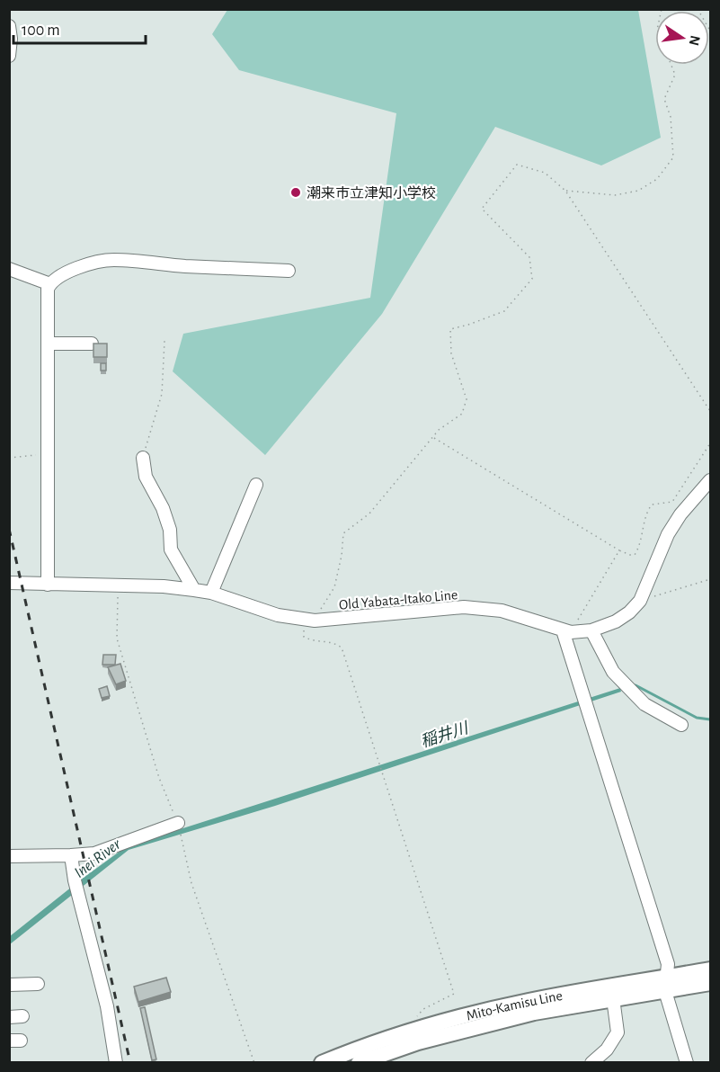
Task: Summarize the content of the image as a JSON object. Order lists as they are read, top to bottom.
{
  "streets": {
    "main road": ["Mito-Kamisu Line"],
    "street": ["Old Yabata-Itako Line"]
  },
  "water": ["稲井川", "Inei River"],
  "places": ["潮来市立津知小学校"],
  "scale_bar": "100 m",
  "north": "right"
}
